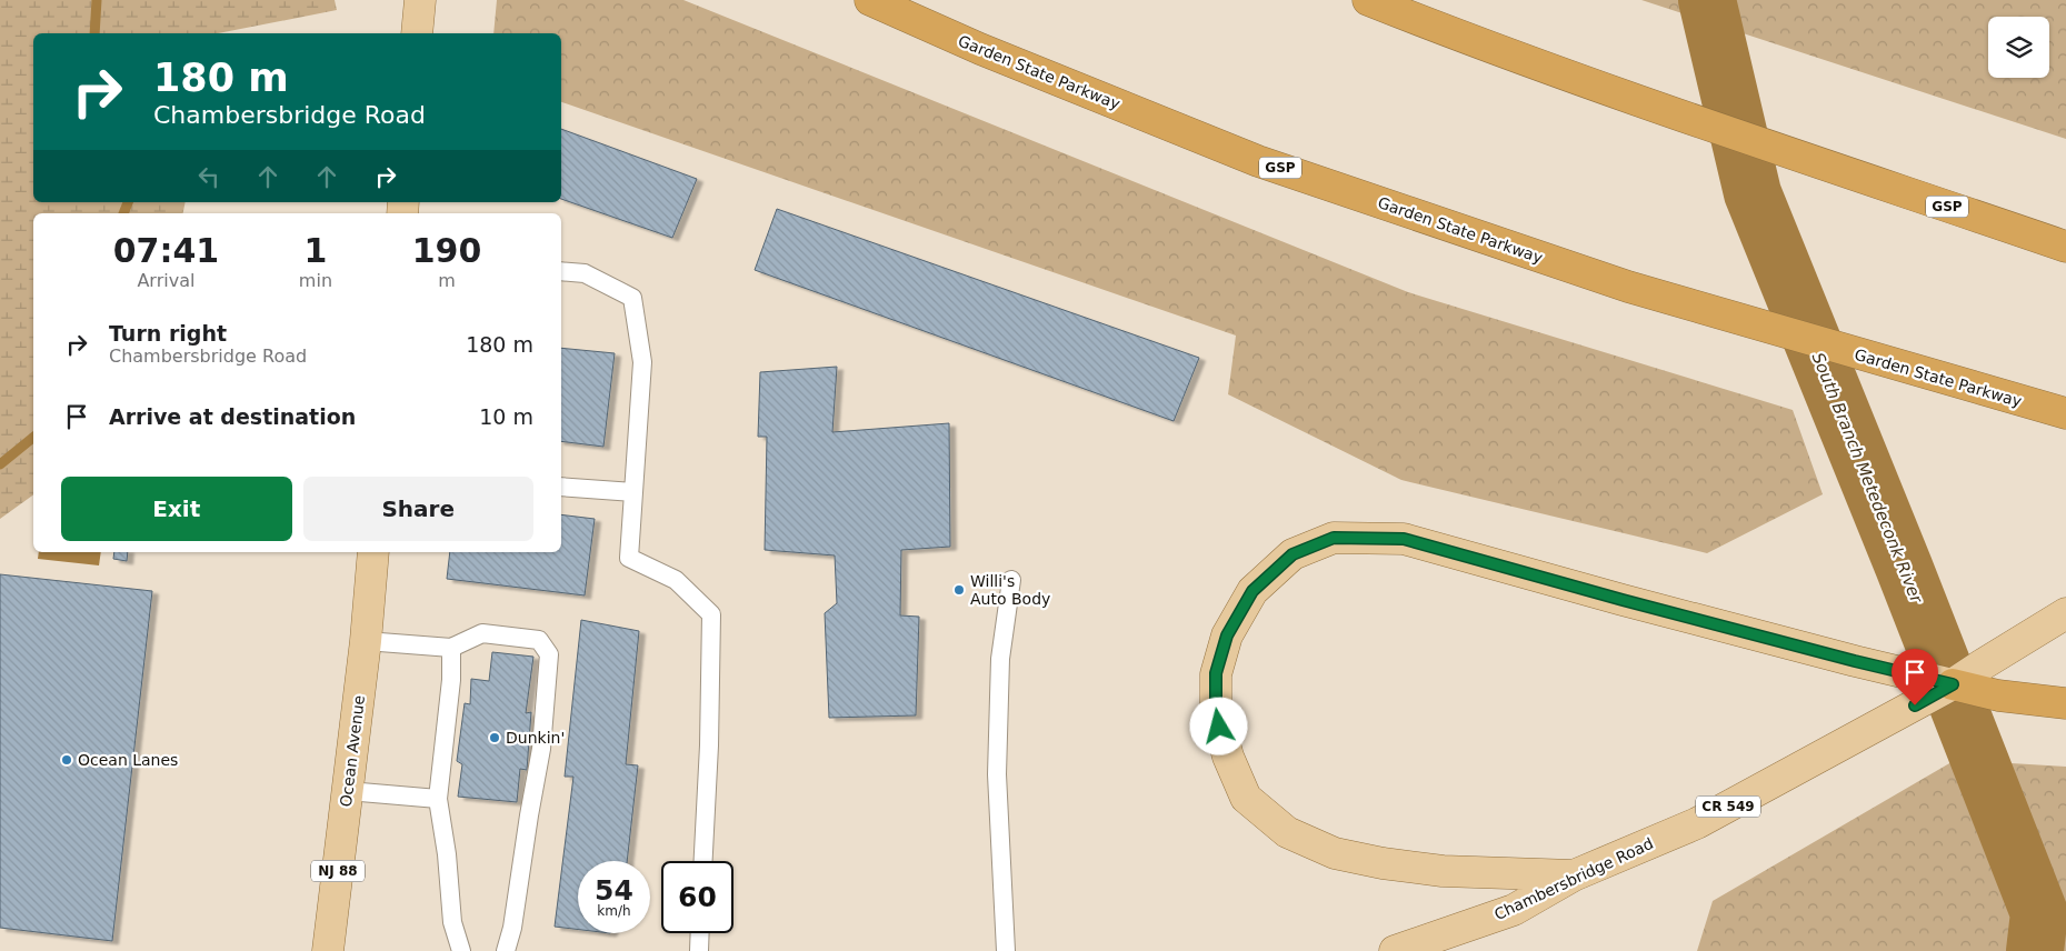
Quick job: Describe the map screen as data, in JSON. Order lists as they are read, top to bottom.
{
  "streets": {
    "highway": ["Garden State Parkway", "GSP"],
    "main road": [
      "Ocean Avenue",
      "CR 549",
      "NJ 88",
      "Chambersbridge Road"
    ]
  },
  "water": ["South Branch Metedeconk River"],
  "places": ["Willi's Auto Body", "Dunkin'", "Ocean Lanes"],
  "page": {
    "turn": ["180 m", "Chambersbridge Road"],
    "eta": [
      "07:41",
      "Arrival",
      "1",
      "min",
      "190",
      "m"
    ],
    "list": [
      {
        "name": "Turn right",
        "note": "Chambersbridge Road",
        "value": "180 m"
      },
      {
        "name": "Arrive at destination",
        "value": "10 m"
      }
    ],
    "buttons": ["Exit", "Share"],
    "speed": "54 km/h",
    "limit": "60"
  }
}
